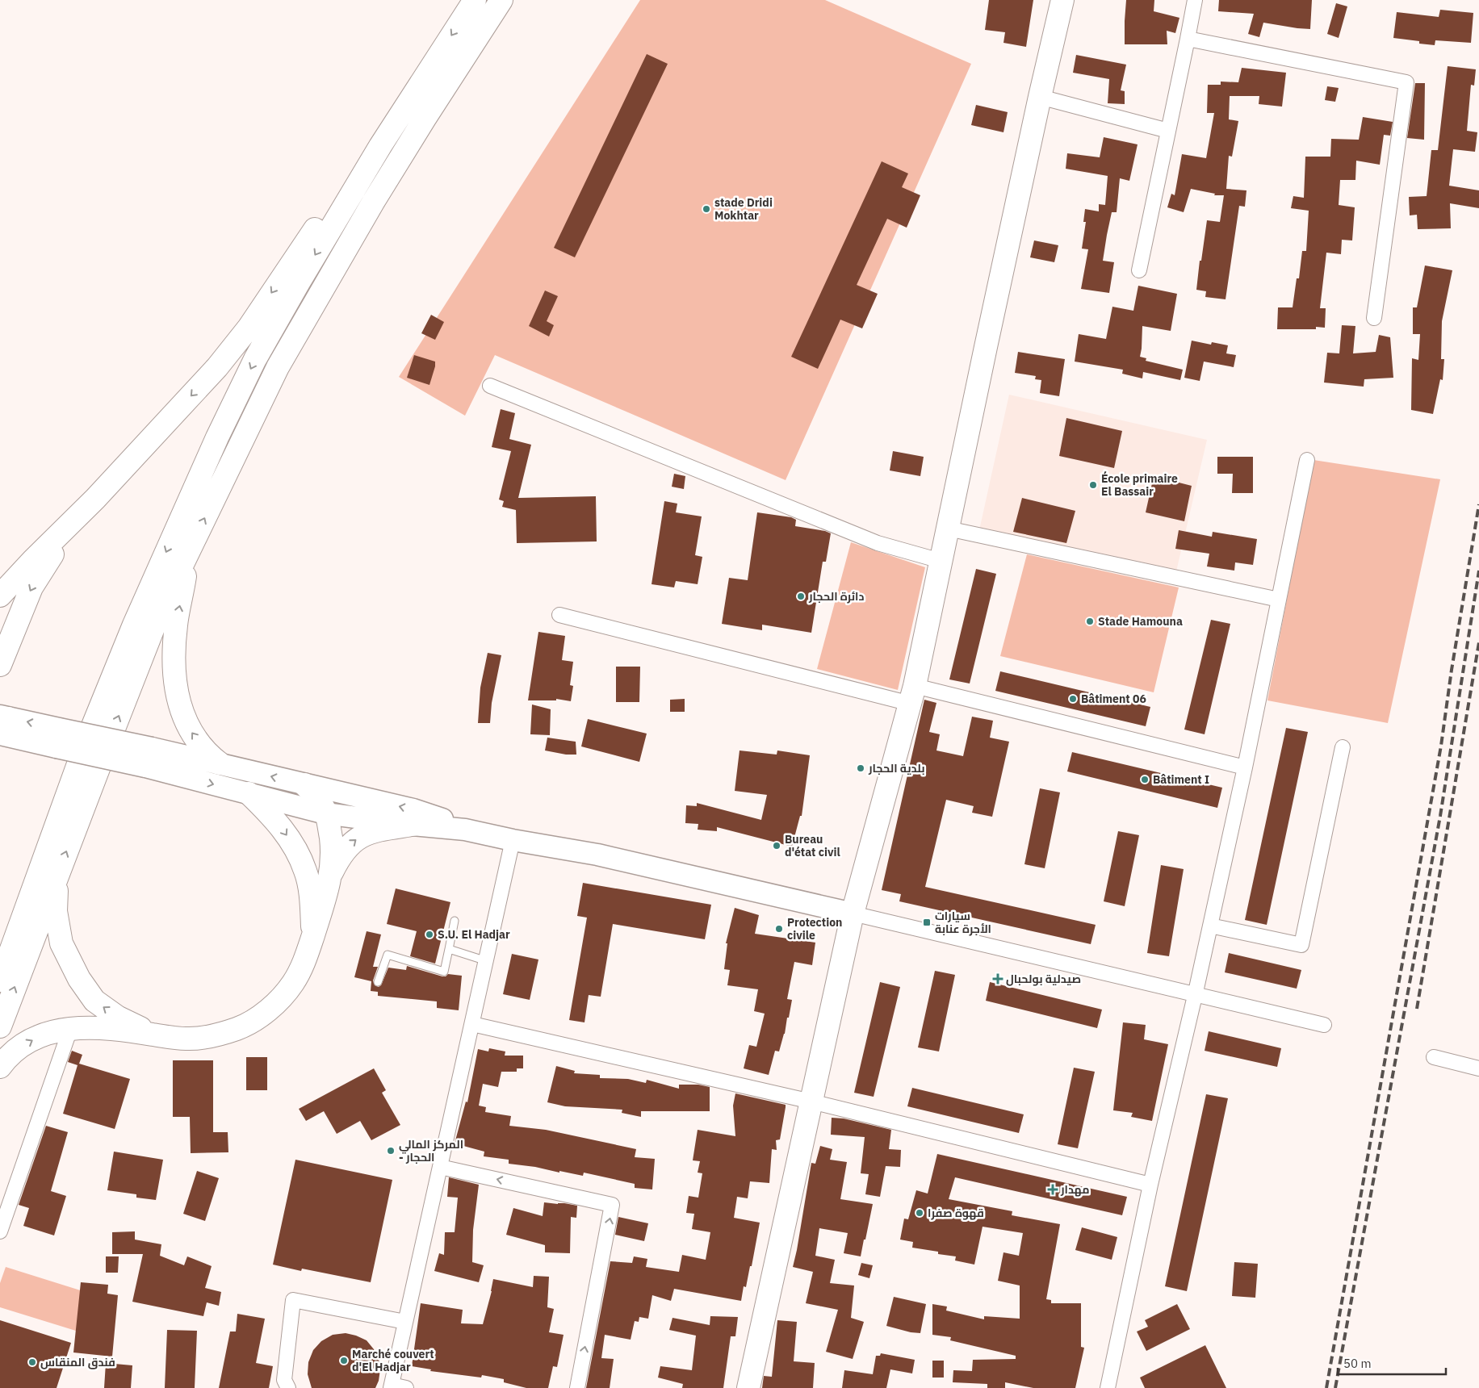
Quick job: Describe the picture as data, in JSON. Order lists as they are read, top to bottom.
{
  "places": {
    "other": [
      "stade Dridi Mokhtar",
      "École primaire El Bassair",
      "دائرة الحجار",
      "Stade Hamouna",
      "Bâtiment 06",
      "بلدية الحجار",
      "Bâtiment I",
      "Bureau d'état civil",
      "Protection civile",
      "S.U. El Hadjar",
      "المركز المالي - الحجار",
      "قهوة صفرا",
      "Marché couvert d'El Hadjar",
      "فندق المنقاس"
    ],
    "transit": ["سيارات الأجرة عنابة"],
    "health": ["صيدلية بولحبال", "مهدار"]
  },
  "scale_bar": "50 m"
}
